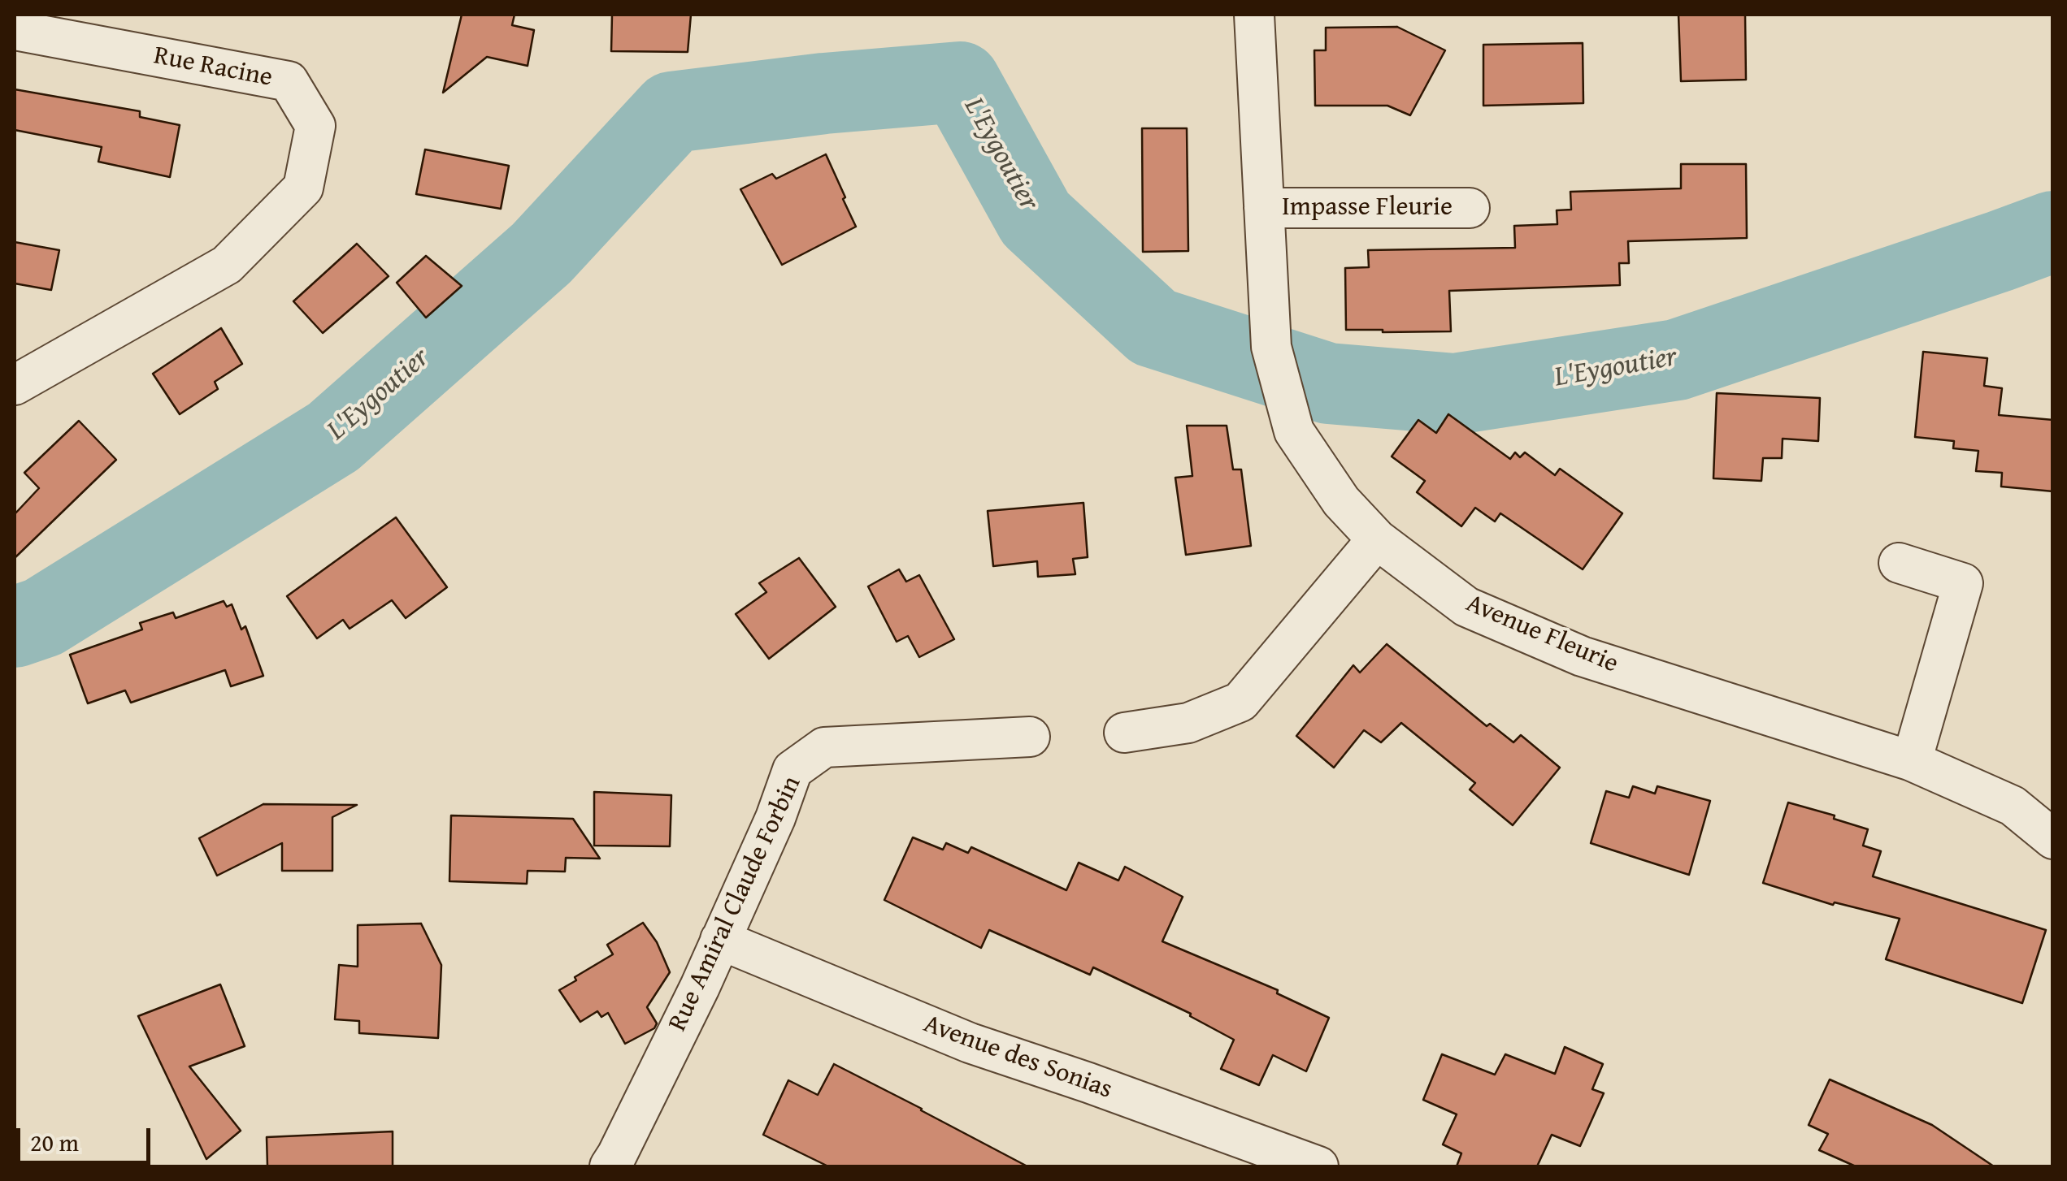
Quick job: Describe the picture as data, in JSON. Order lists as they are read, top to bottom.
{
  "streets": {
    "street": [
      "Rue Racine",
      "Impasse Fleurie",
      "Avenue Fleurie",
      "Rue Amiral Claude Forbin",
      "Avenue des Sonias"
    ]
  },
  "crossings": [
    ["Impasse Fleurie", "Avenue Fleurie"],
    ["Rue Amiral Claude Forbin", "Avenue des Sonias"]
  ],
  "water": ["L'Eygoutier"],
  "scale_bar": "20 m"
}
